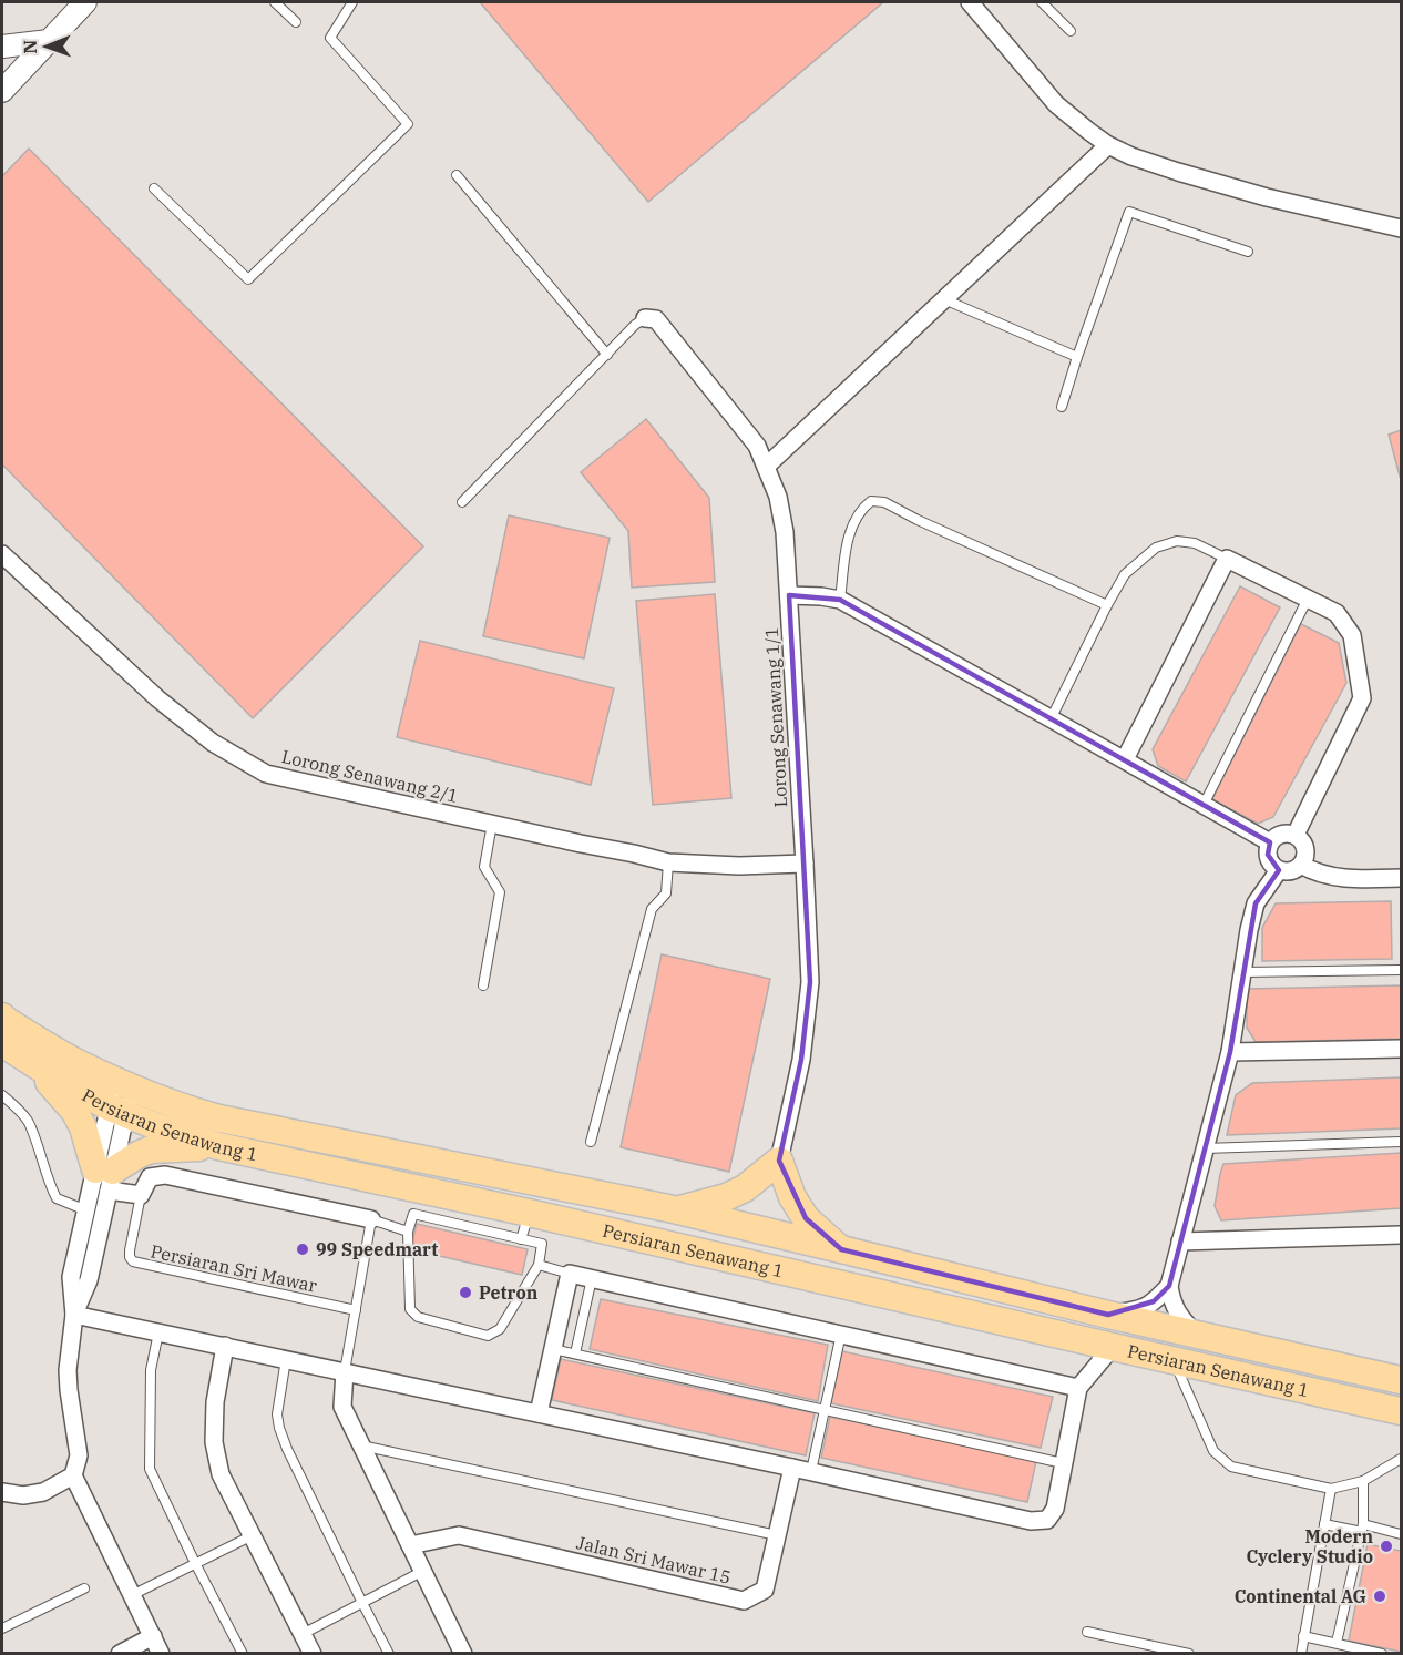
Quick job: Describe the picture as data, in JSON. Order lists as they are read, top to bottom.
{
  "streets": {
    "main road": ["Persiaran Senawang 1"],
    "street": ["Lorong Senawang 1/1", "Lorong Senawang 2/1", "Jalan Sri Mawar 15"],
    "lane": ["Persiaran Sri Mawar"]
  },
  "crossings": [
    ["Lorong Senawang 1/1", "Lorong Senawang 2/1"]
  ],
  "places": [
    "99 Speedmart",
    "Petron",
    "Modern Cyclery Studio",
    "Continental AG"
  ],
  "north": "left"
}
